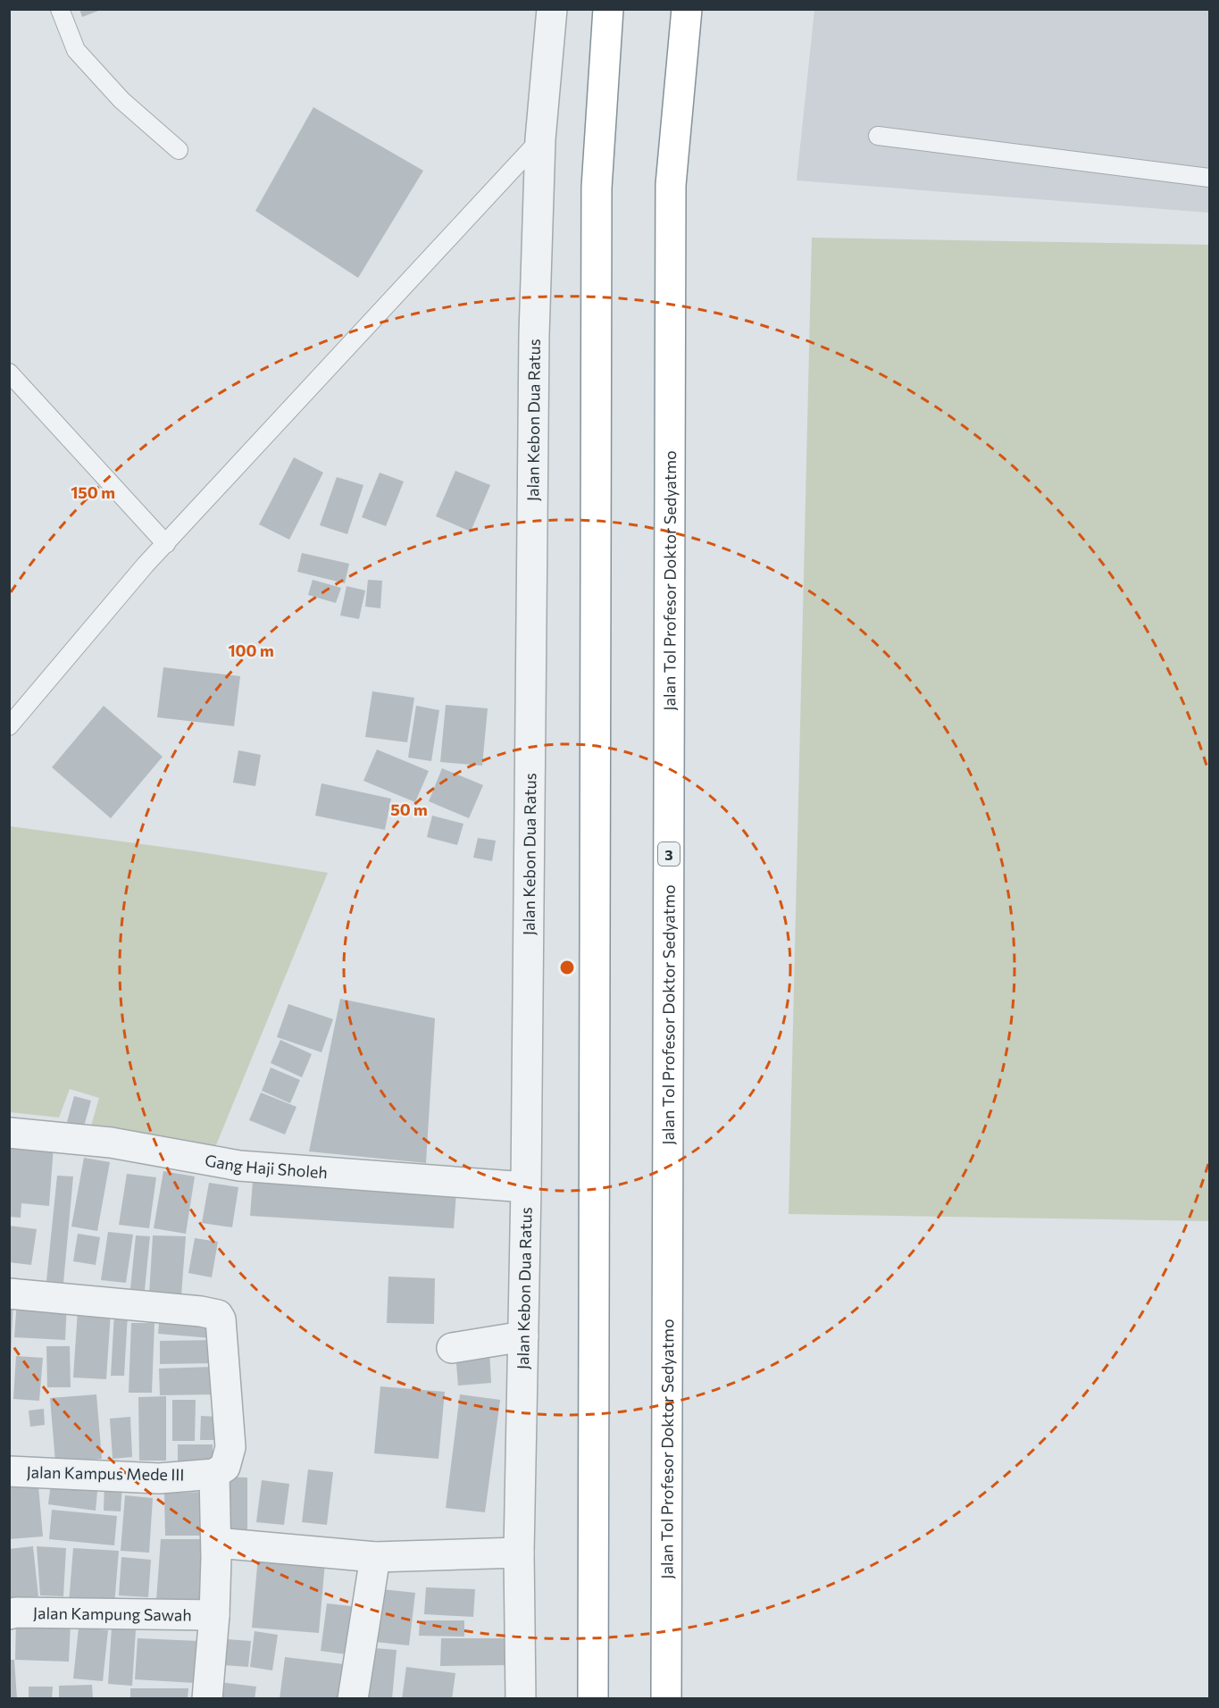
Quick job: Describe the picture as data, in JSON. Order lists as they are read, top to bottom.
{
  "streets": {
    "highway": ["Jalan Tol Profesor Doktor Sedyatmo", "3"],
    "street": [
      "Jalan Kebon Dua Ratus",
      "Gang Haji Sholeh",
      "Jalan Kampus Mede III",
      "Jalan Kampung Sawah"
    ]
  },
  "crossings": [
    ["Jalan Kebon Dua Ratus", "Gang Haji Sholeh"]
  ],
  "rings": ["150 m", "100 m", "50 m"]
}
